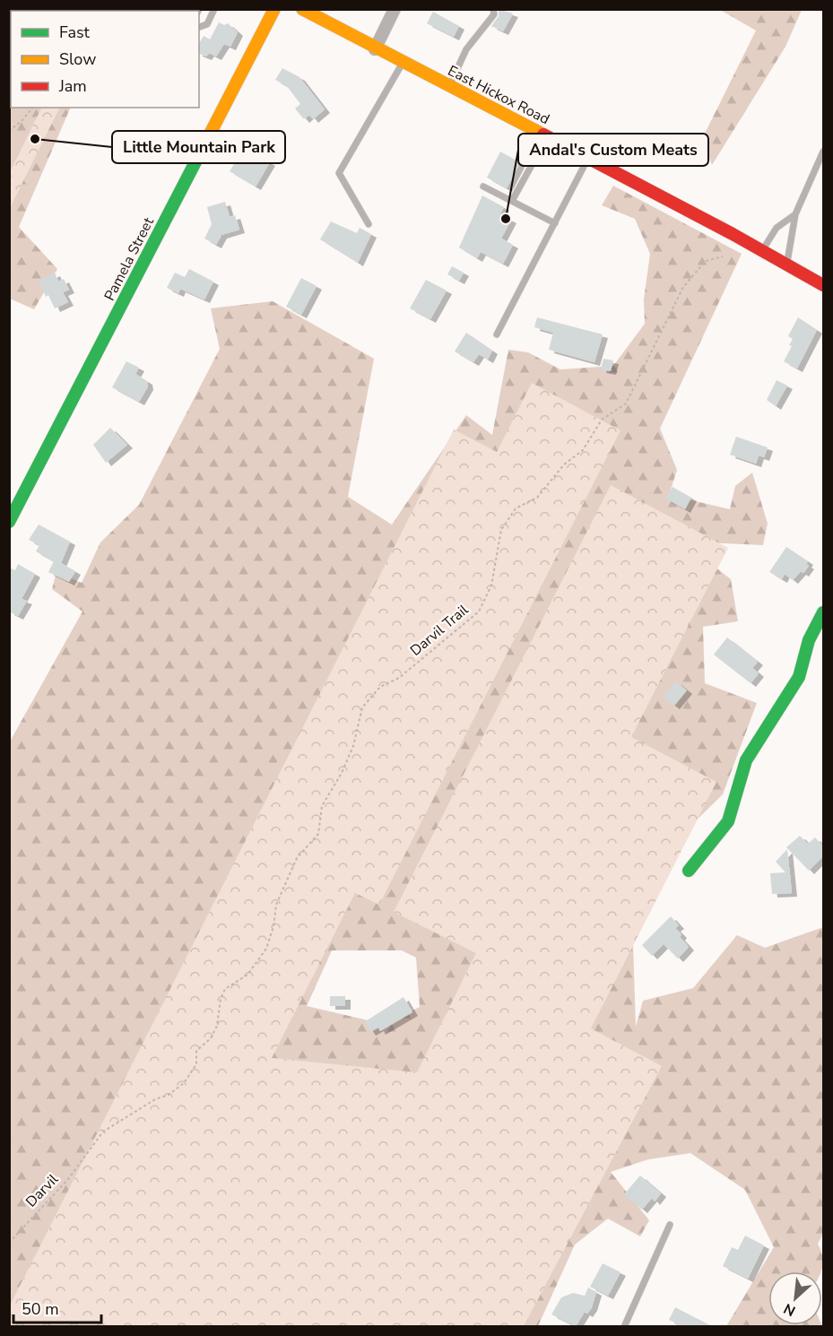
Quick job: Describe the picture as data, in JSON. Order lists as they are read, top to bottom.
{
  "streets": {
    "street": ["East Hickox Road", "Pamela Street"],
    "path": ["Darvil Trail", "Darvil"]
  },
  "crossings": [
    ["Darvil Trail", "Darvil"]
  ],
  "places": ["Little Mountain Park", "Andal's Custom Meats"],
  "legend": ["Fast", "Slow", "Jam"],
  "scale_bar": "50 m",
  "north": "bottom left"
}
